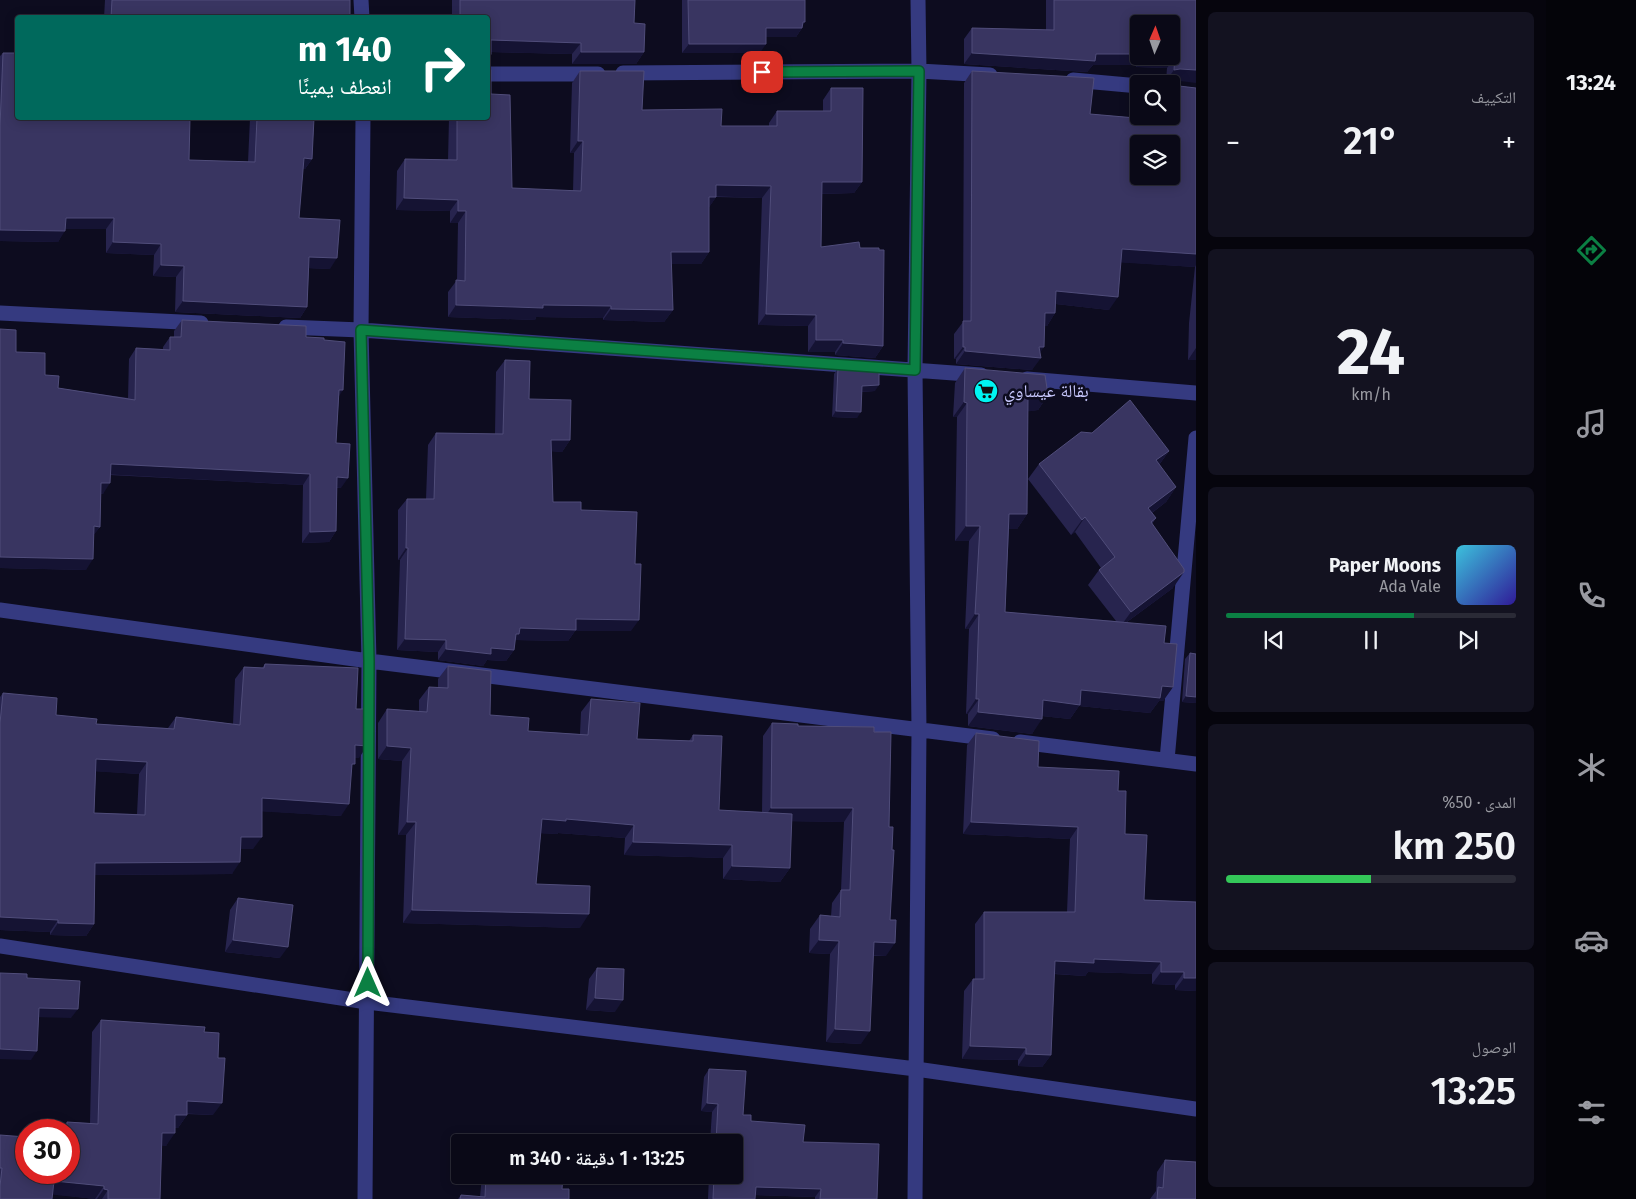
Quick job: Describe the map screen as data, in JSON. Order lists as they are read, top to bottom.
{
  "places": {
    "supermarket": ["بقالة عيساوي"]
  },
  "north": "top",
  "page": {
    "tabs": "13:24",
    "tile": [
      "التكييف",
      ["24", "km/h"],
      ["المدى · 50%", "250 km"],
      ["الوصول", "13:25"]
    ],
    "turn": ["140 m", "انعطف يمينًا"],
    "heat": ["−", "21°", "+"],
    "song": ["Paper Moons", "Ada Vale"],
    "limit": "30",
    "trip": "13:25 · 1 دقيقة · 340 m"
  }
}
